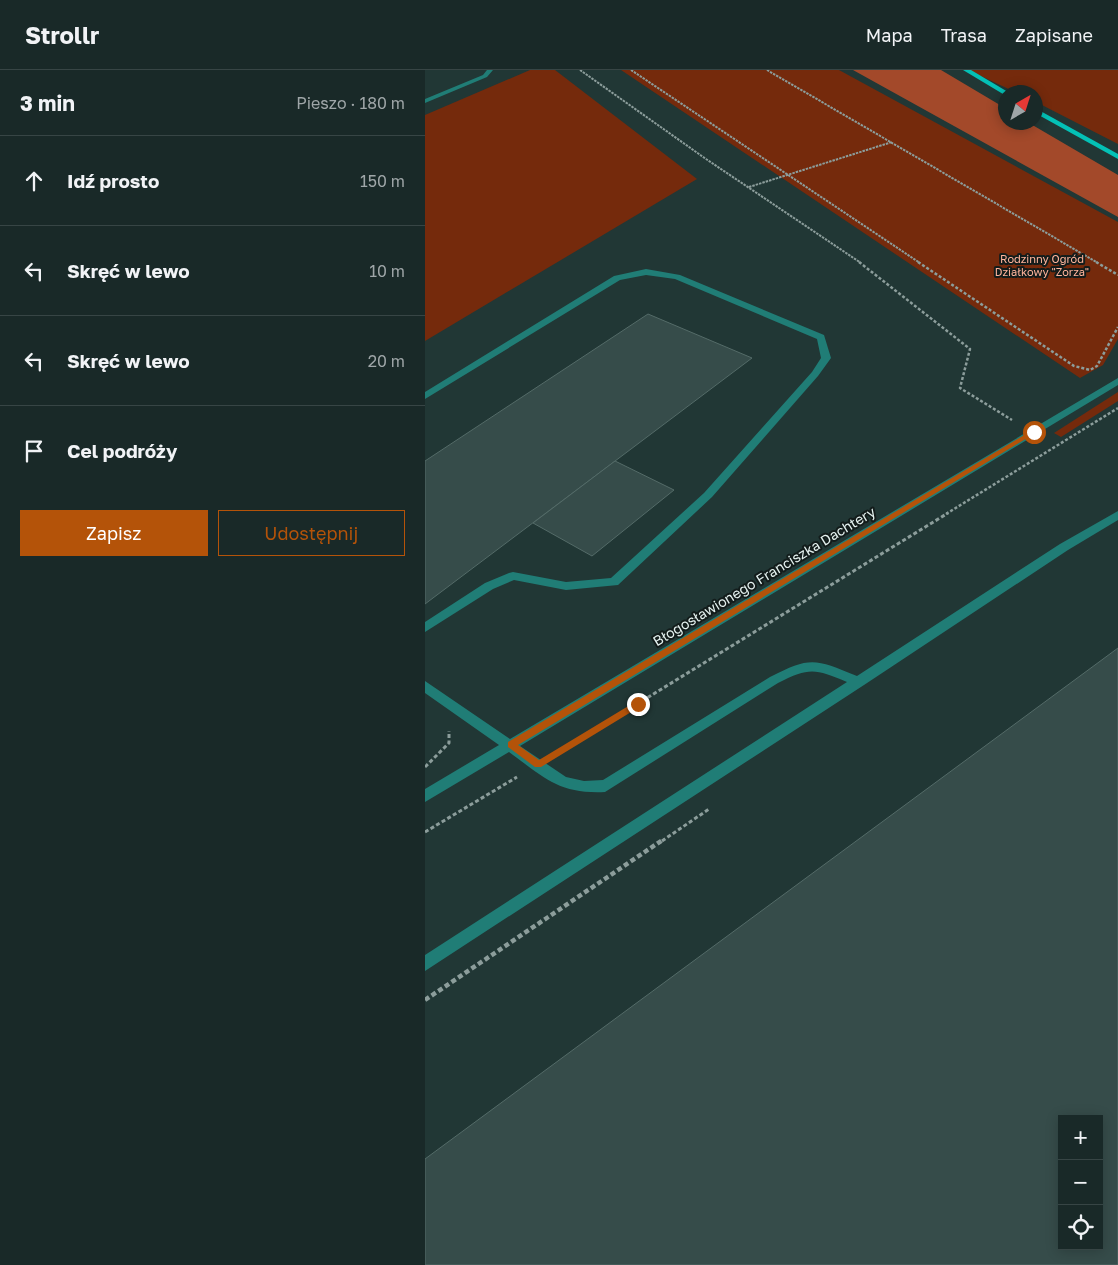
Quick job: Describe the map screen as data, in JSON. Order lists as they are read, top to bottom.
{
  "streets": {
    "street": ["Błogosławionego Franciszka Dachtery"]
  },
  "parks": ["Rodzinny Ogród Działkowy \"Zorza\""],
  "north": "top right",
  "page": {
    "header": "Strollr",
    "nav": ["Mapa", "Trasa", "Zapisane"],
    "heading": ["3 min", "Pieszo · 180 m"],
    "list": [
      ["Idź prosto", "150 m"],
      ["Skręć w lewo", "10 m"],
      ["Skręć w lewo", "20 m"],
      "Cel podróży"
    ],
    "buttons": ["Zapisz", "Udostępnij"],
    "map_buttons": ["+", "−"]
  }
}
